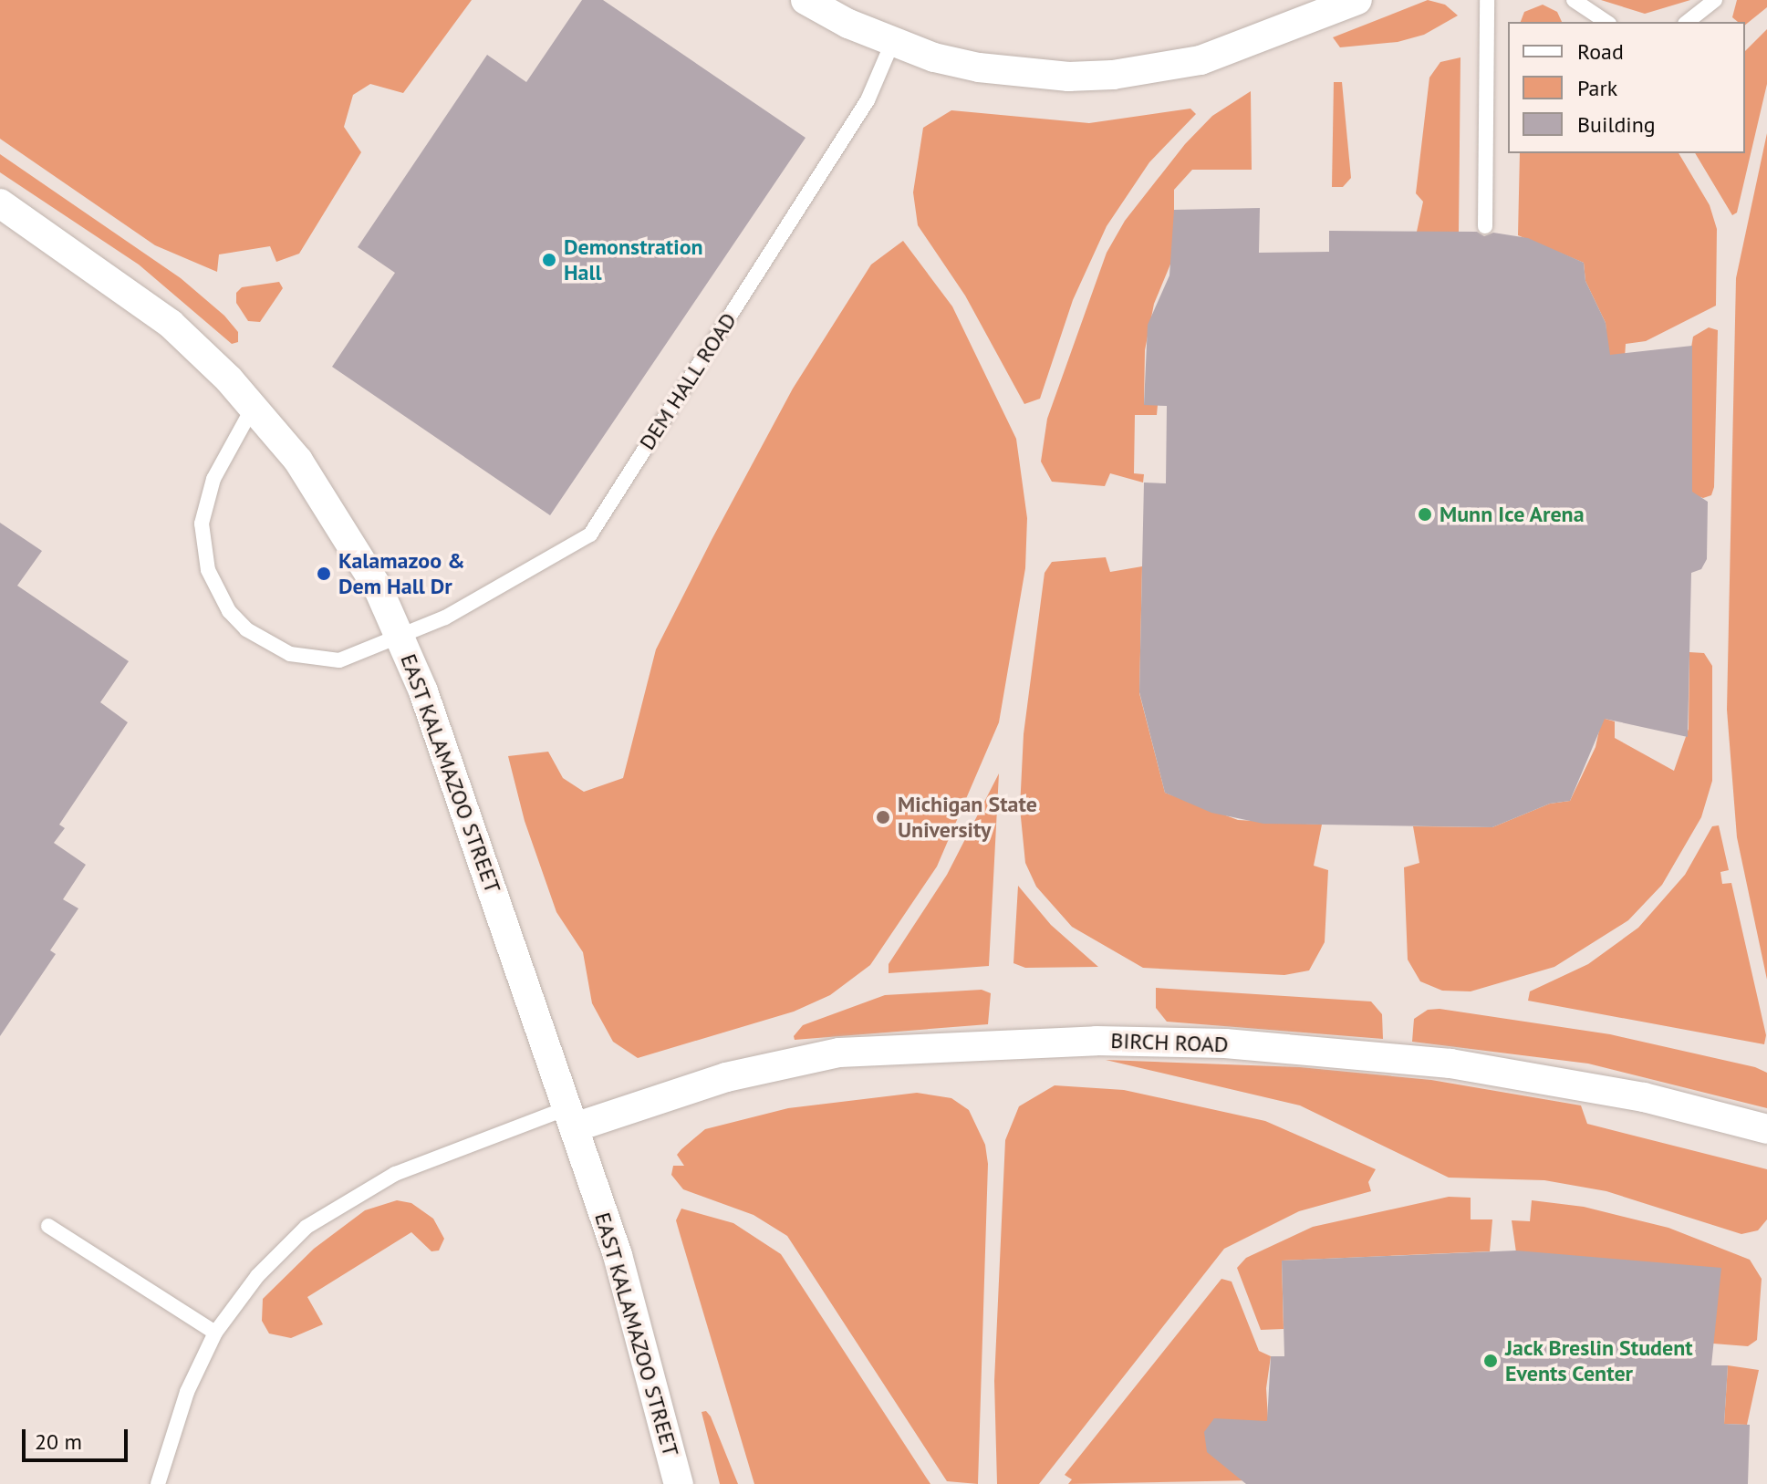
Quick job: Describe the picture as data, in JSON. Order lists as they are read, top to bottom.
{
  "streets": {
    "street": ["EAST KALAMAZOO STREET", "BIRCH ROAD"],
    "lane": ["DEM HALL ROAD"]
  },
  "crossings": [
    ["DEM HALL ROAD", "EAST KALAMAZOO STREET"],
    ["EAST KALAMAZOO STREET", "BIRCH ROAD"]
  ],
  "places": [
    "Demonstration Hall",
    "Munn Ice Arena",
    "Kalamazoo & Dem Hall Dr",
    "Michigan State University",
    "Jack Breslin Student Events Center"
  ],
  "legend": ["Road", "Park", "Building"],
  "scale_bar": "20 m"
}
